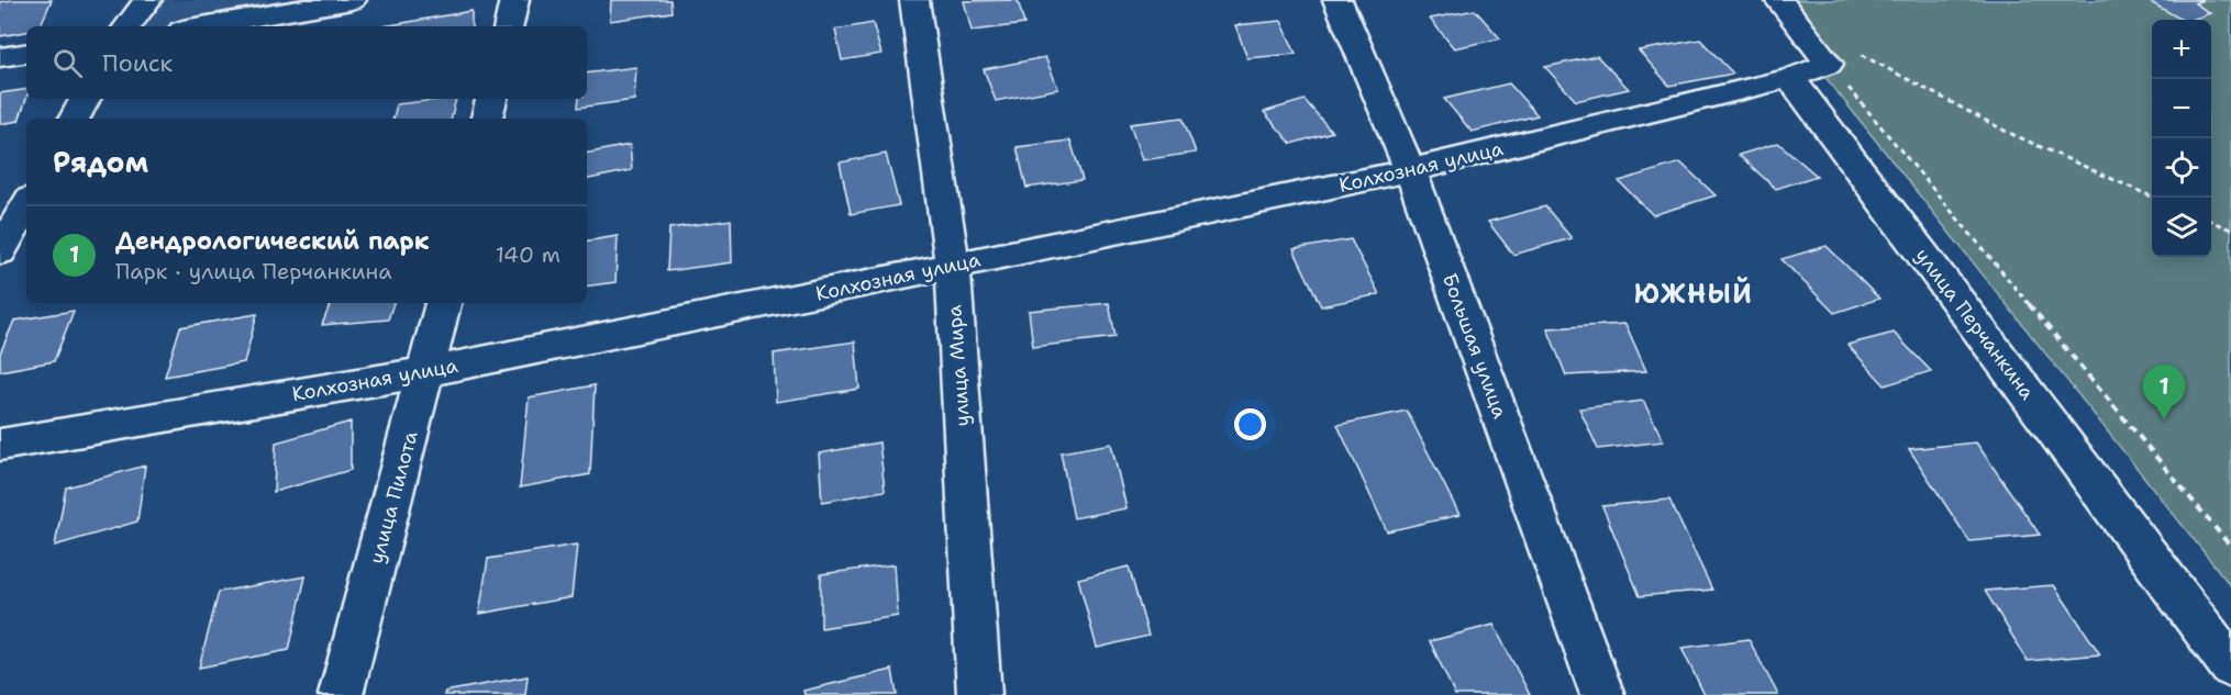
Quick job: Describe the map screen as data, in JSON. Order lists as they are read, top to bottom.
{
  "streets": {
    "street": [
      "Колхозная улица",
      "улица Перчанкина",
      "Большая улица",
      "улица Мира",
      "улица Пилота"
    ]
  },
  "crossings": [
    ["Колхозная улица", "улица Перчанкина"],
    ["Колхозная улица", "Большая улица"],
    ["Колхозная улица", "улица Мира"],
    ["Колхозная улица", "улица Пилота"]
  ],
  "districts": ["ЮЖНЫЙ"],
  "page": {
    "map_buttons": ["+", "−"],
    "search": "Поиск",
    "heading": "Рядом",
    "list": [
      {
        "mark": "1",
        "name": "Дендрологический парк",
        "note": "Парк · улица Перчанкина",
        "value": "140 m"
      }
    ],
    "pins": "1"
  }
}
